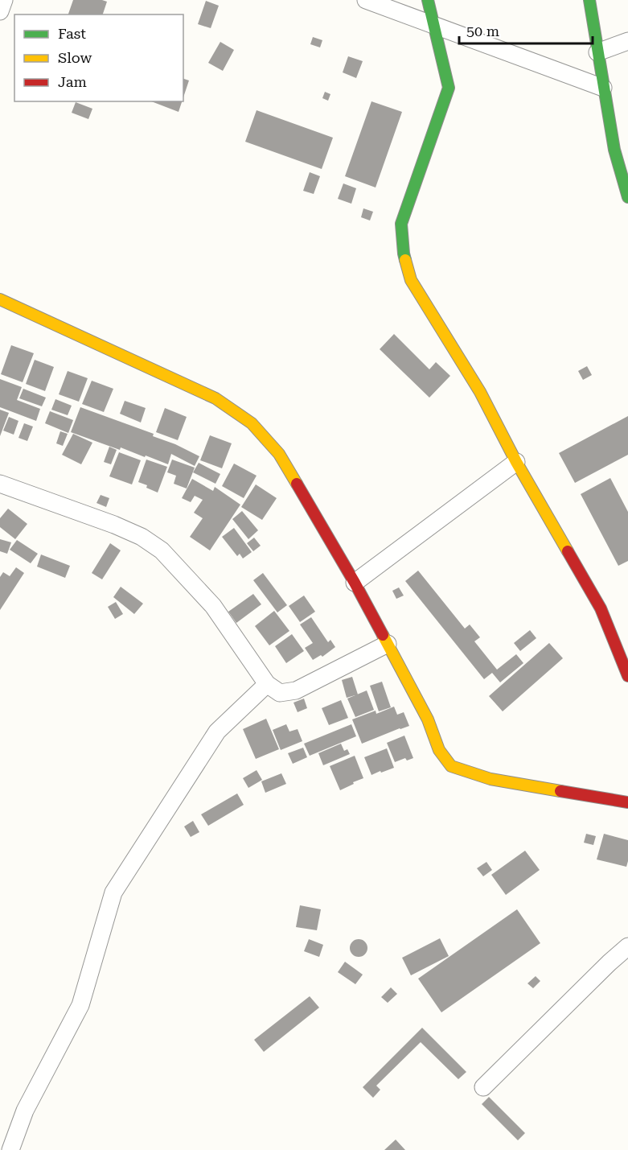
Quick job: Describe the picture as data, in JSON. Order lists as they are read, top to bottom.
{
  "legend": ["Fast", "Slow", "Jam"],
  "scale_bar": "50 m"
}
